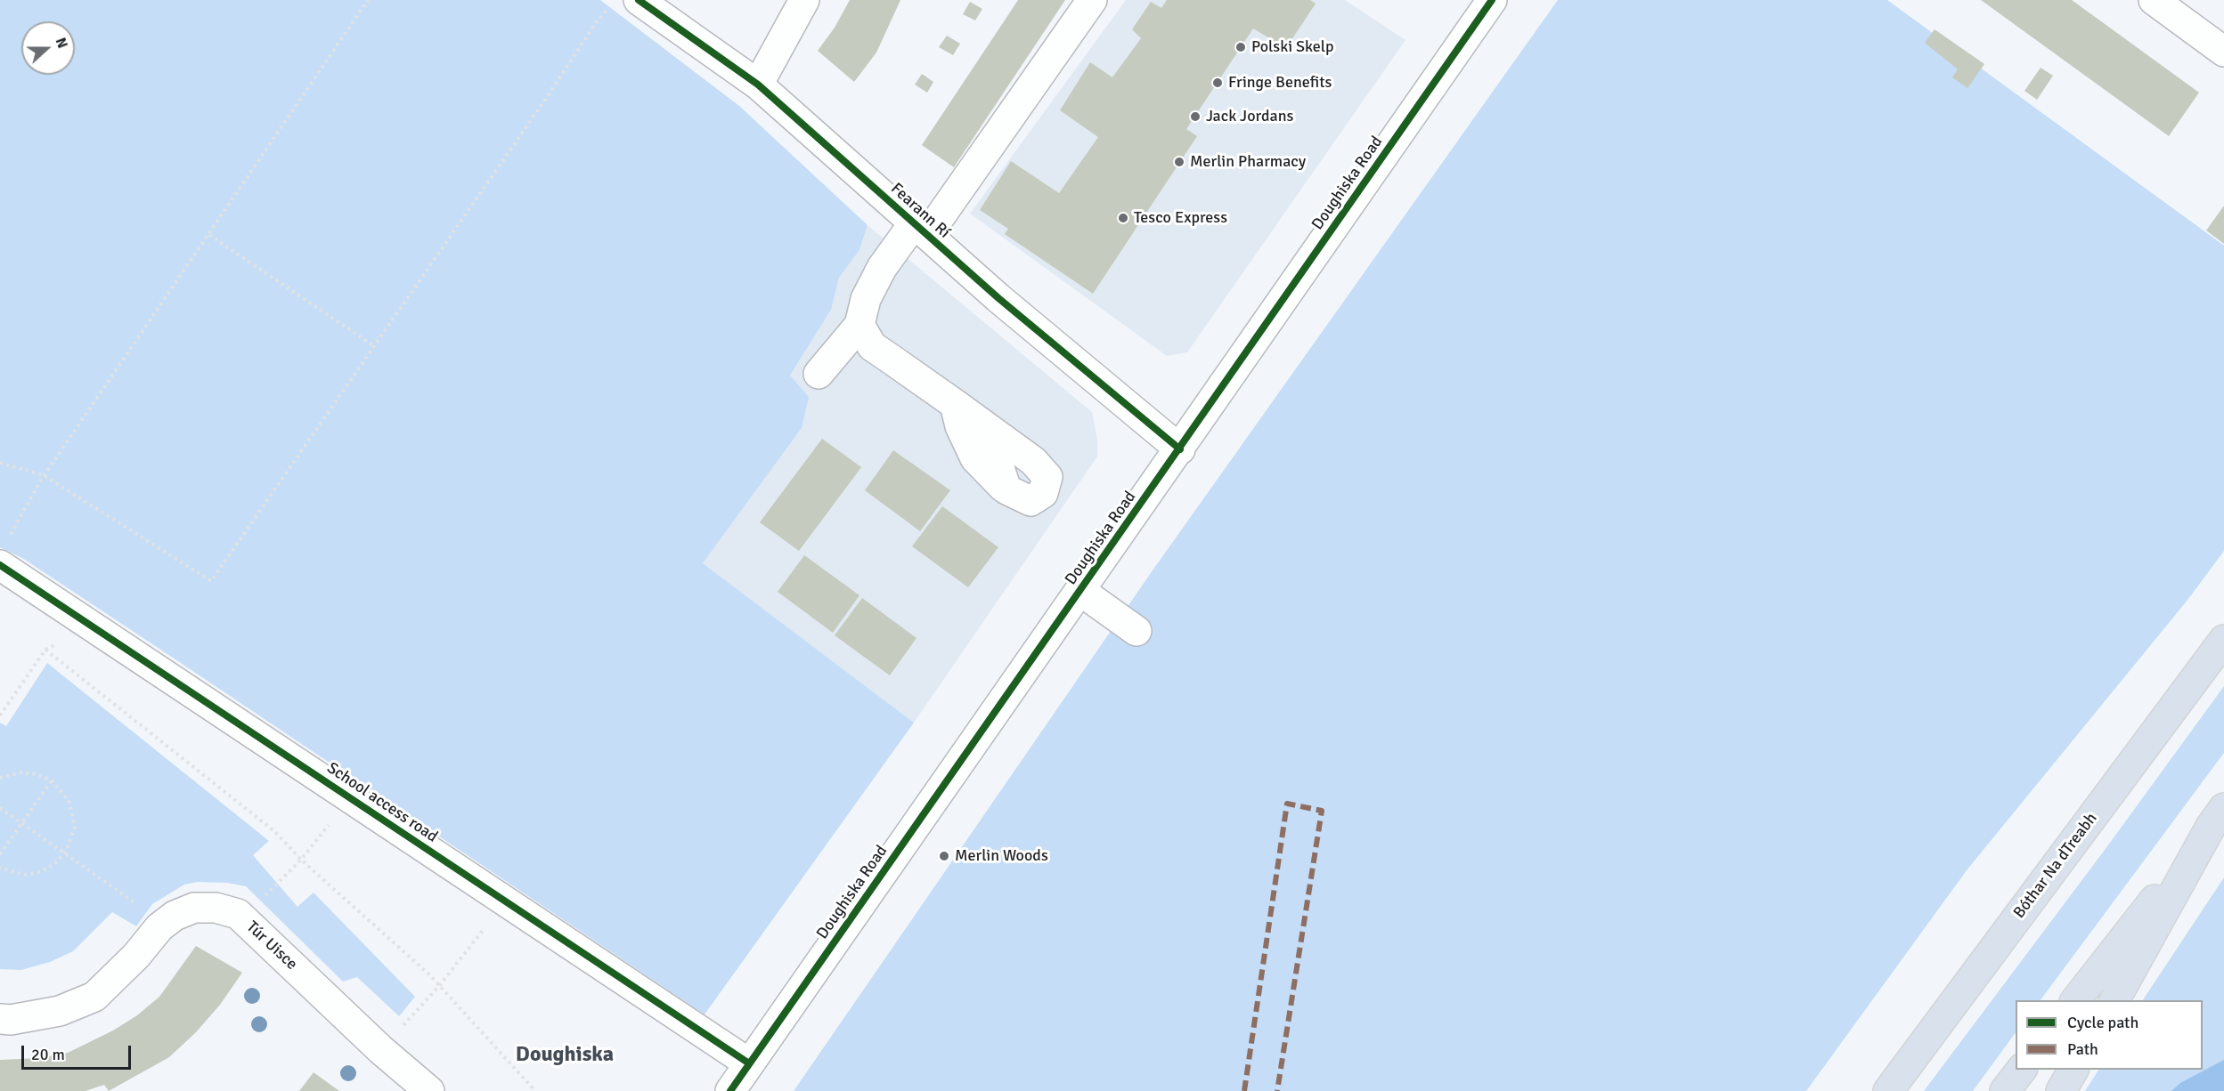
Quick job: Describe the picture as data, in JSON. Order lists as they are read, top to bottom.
{
  "streets": {
    "highway": ["Bóthar Na dTreabh"],
    "street": [
      "Doughiska Road",
      "Fearann Rí",
      "School access road",
      "Túr Uisce"
    ]
  },
  "crossings": [
    ["Doughiska Road", "Fearann Rí"],
    ["Doughiska Road", "School access road"]
  ],
  "districts": ["Doughiska"],
  "places": [
    "Polski Skelp",
    "Fringe Benefits",
    "Jack Jordans",
    "Merlin Pharmacy",
    "Tesco Express",
    "Merlin Woods"
  ],
  "legend": ["Cycle path", "Path"],
  "scale_bar": "20 m",
  "north": "right"
}
